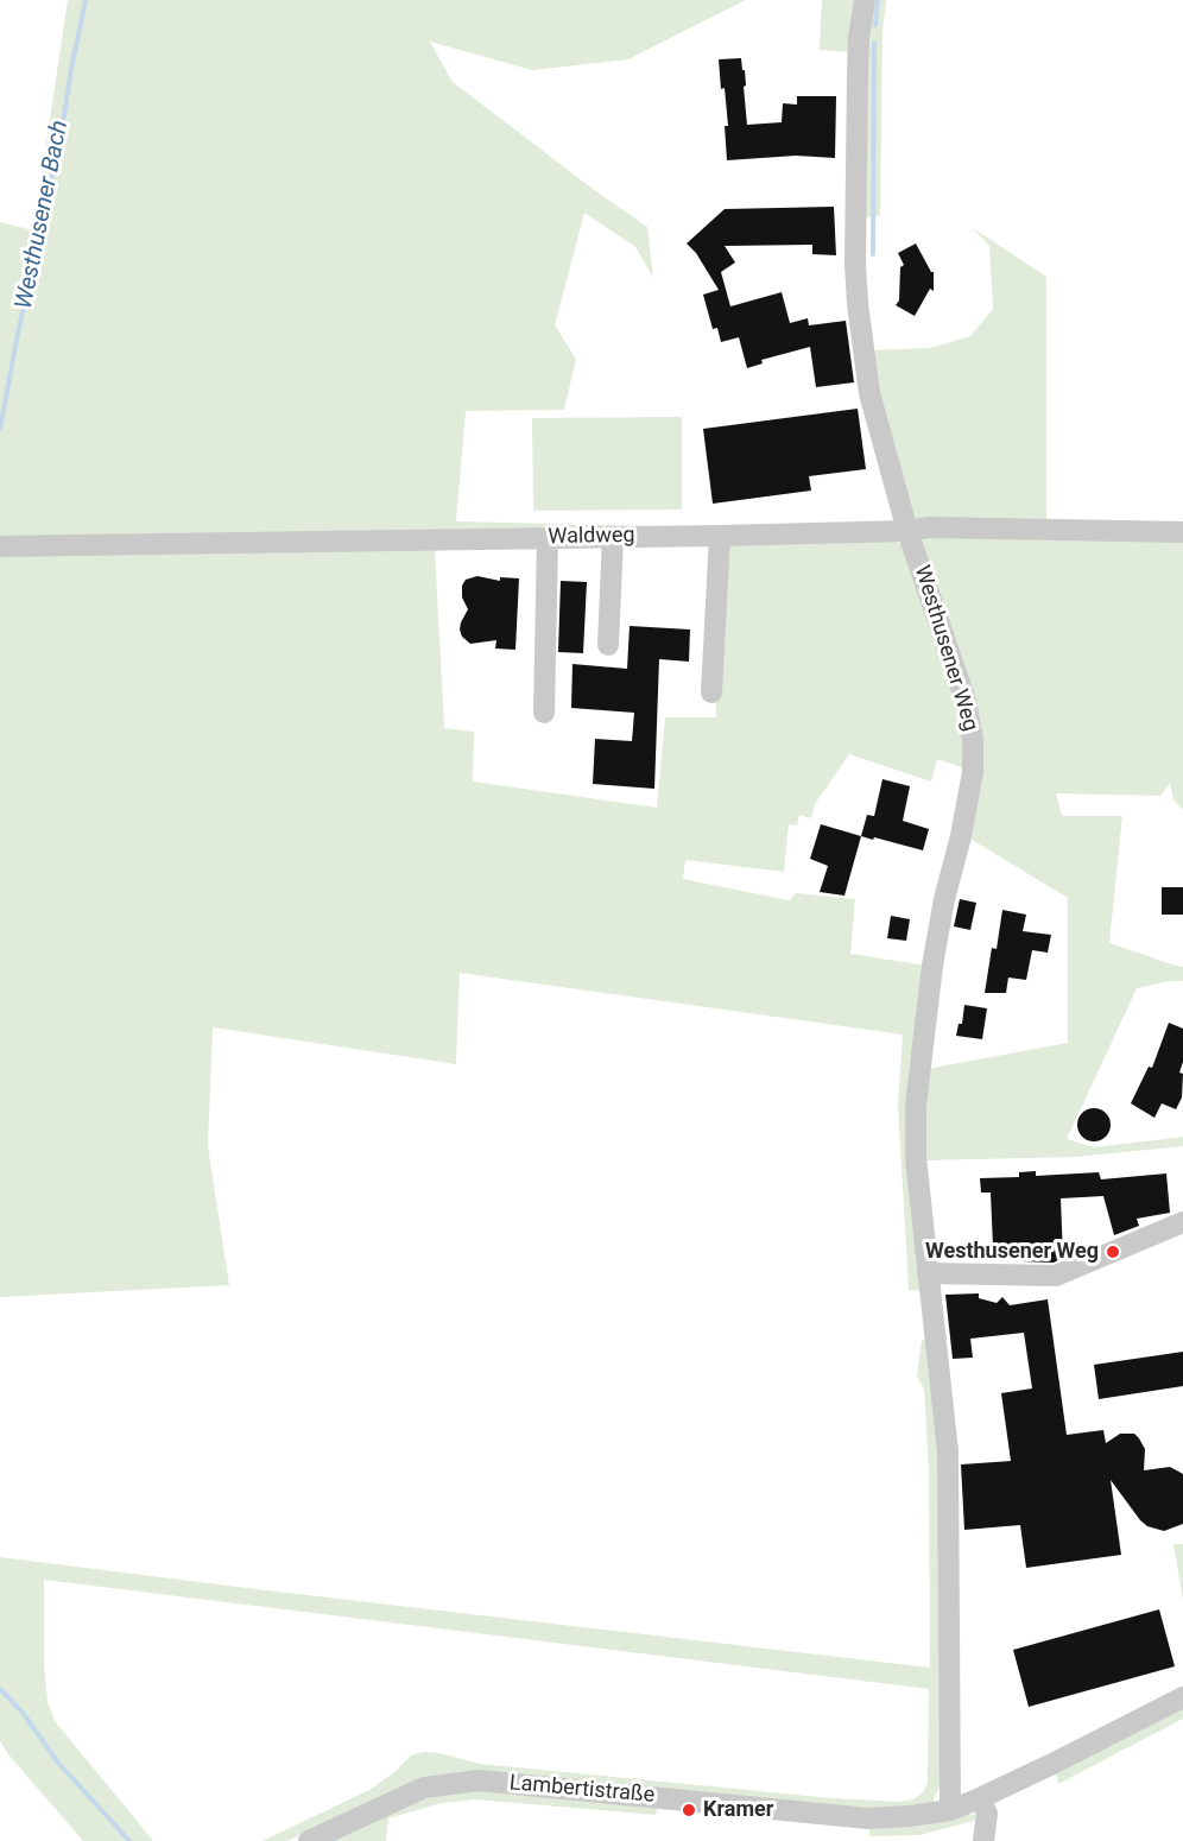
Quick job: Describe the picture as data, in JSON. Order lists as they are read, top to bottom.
{
  "streets": {
    "street": ["Waldweg", "Westhusener Weg", "Lambertistraße"]
  },
  "crossings": [
    ["Waldweg", "Westhusener Weg"],
    ["Westhusener Weg", "Lambertistraße"]
  ],
  "water": ["Westhusener Bach"],
  "places": ["Westhusener Weg", "Kramer"]
}
